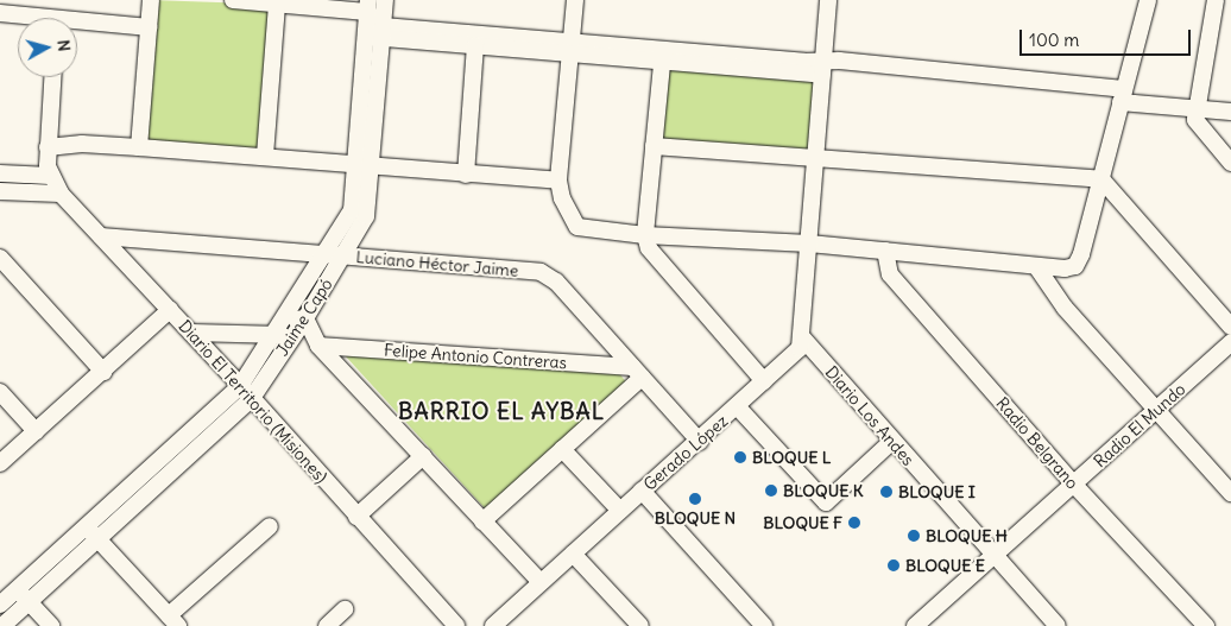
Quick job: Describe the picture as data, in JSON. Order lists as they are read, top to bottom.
{
  "streets": {
    "street": [
      "Luciano Héctor Jaime",
      "Jaime Capó",
      "Felipe Antonio Contreras",
      "Diario El Territorio (Misiones)",
      "Diario Los Andes",
      "Radio El Mundo",
      "Radio Belgrano",
      "Gerado López"
    ]
  },
  "crossings": [
    ["Luciano Héctor Jaime", "Jaime Capó"],
    ["Luciano Héctor Jaime", "Felipe Antonio Contreras"],
    ["Luciano Héctor Jaime", "Diario El Territorio (Misiones)"],
    ["Luciano Héctor Jaime", "Gerado López"],
    ["Jaime Capó", "Diario El Territorio (Misiones)"],
    ["Diario Los Andes", "Radio El Mundo"],
    ["Diario Los Andes", "Gerado López"],
    ["Radio El Mundo", "Radio Belgrano"]
  ],
  "districts": ["BARRIO EL AYBAL"],
  "places": [
    "BLOQUE L",
    "BLOQUE K",
    "BLOQUE I",
    "BLOQUE N",
    "BLOQUE F",
    "BLOQUE H",
    "BLOQUE E"
  ],
  "scale_bar": "100 m",
  "north": "right"
}
